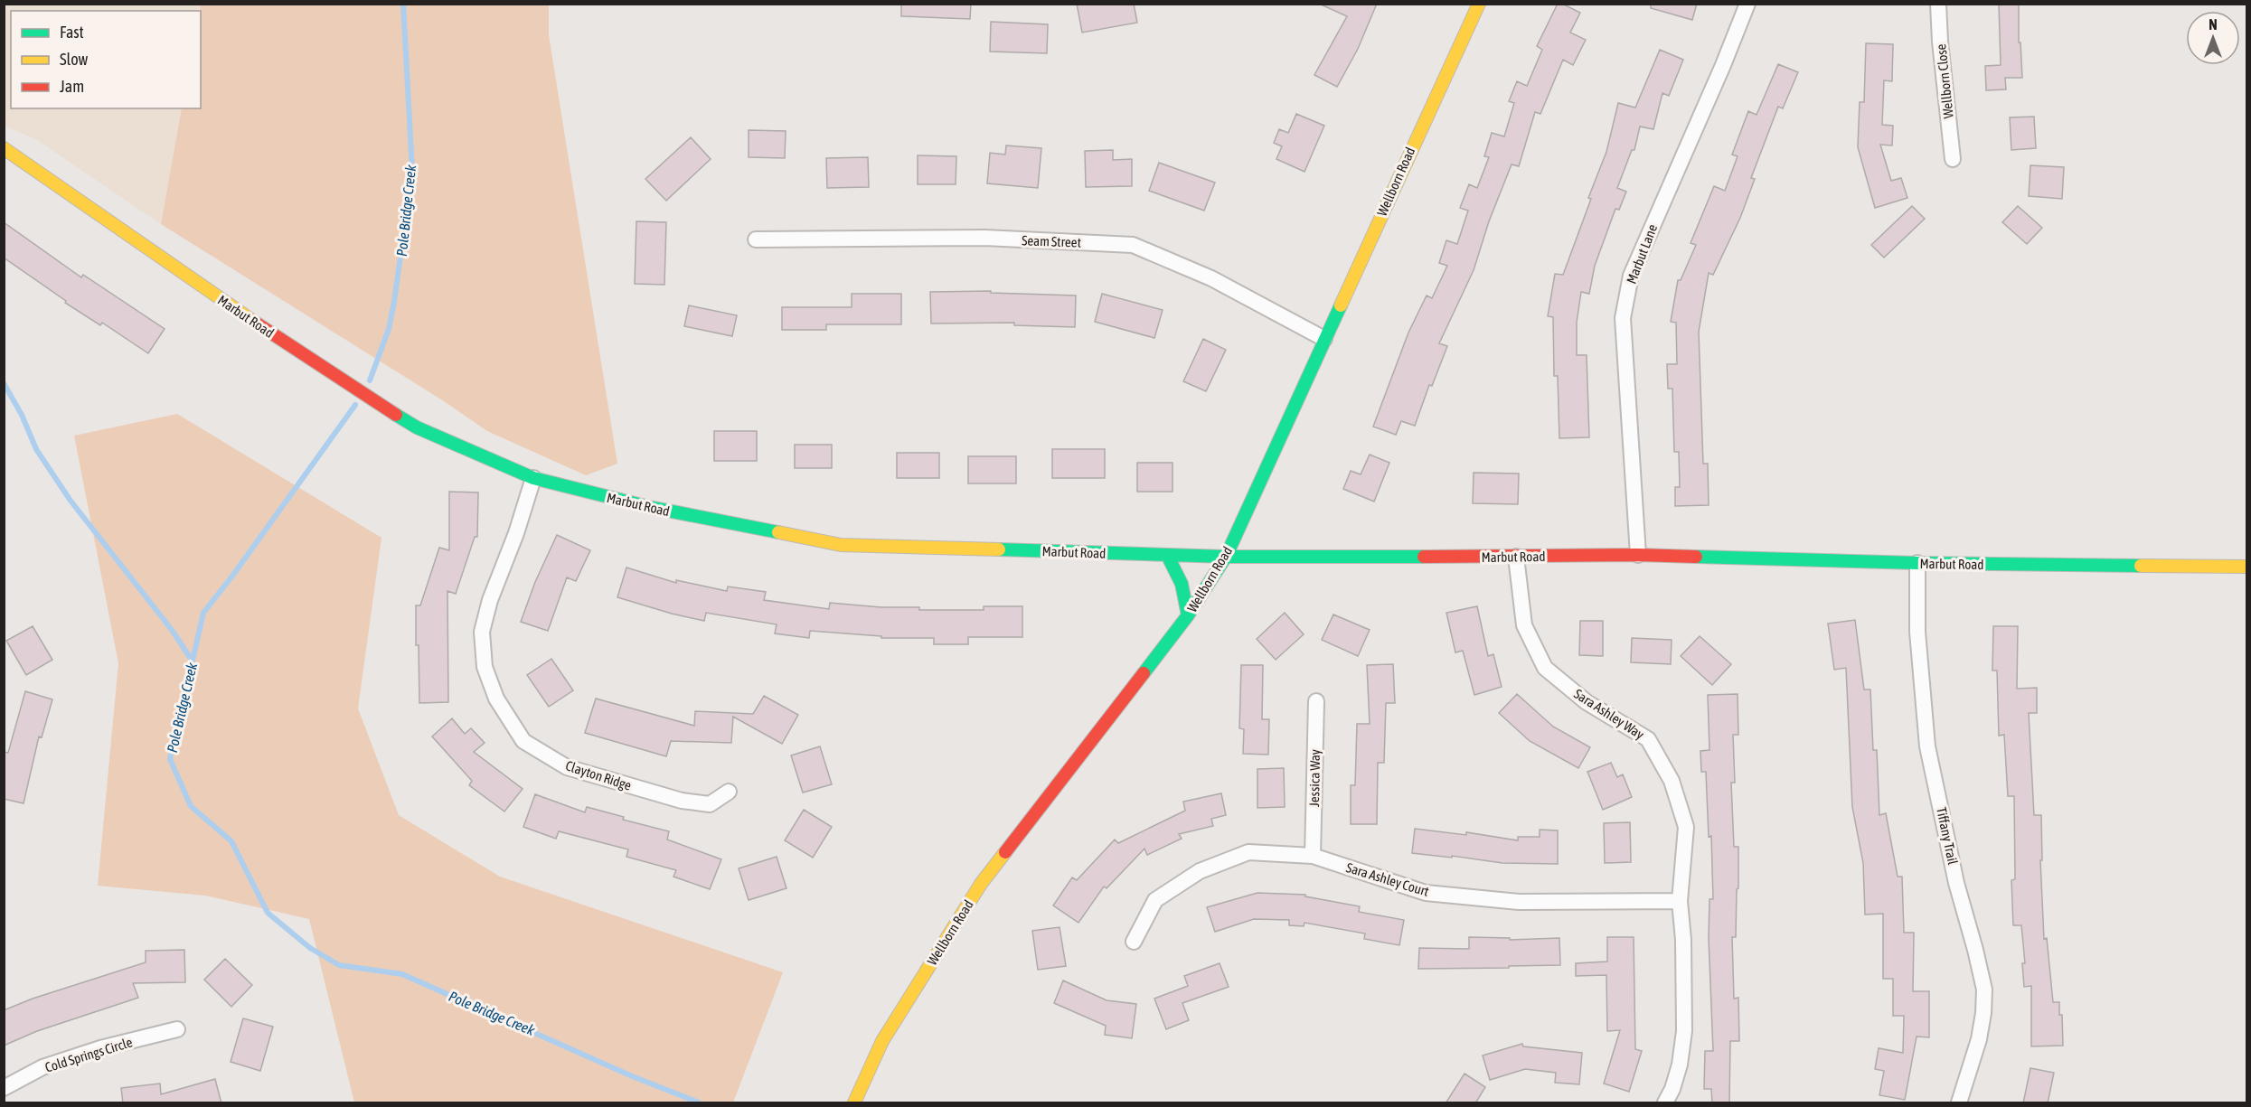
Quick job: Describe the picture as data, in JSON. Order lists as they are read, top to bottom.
{
  "streets": {
    "street": [
      "Wellborn Close",
      "Wellborn Road",
      "Seam Street",
      "Marbut Lane",
      "Marbut Road",
      "Sara Ashley Way",
      "Clayton Ridge",
      "Jessica Way",
      "Tiffany Trail",
      "Sara Ashley Court",
      "Cold Springs Circle"
    ]
  },
  "crossings": [
    ["Wellborn Road", "Seam Street"],
    ["Wellborn Road", "Marbut Road"],
    ["Marbut Lane", "Marbut Road"],
    ["Marbut Road", "Sara Ashley Way"],
    ["Marbut Road", "Clayton Ridge"],
    ["Marbut Road", "Tiffany Trail"],
    ["Sara Ashley Way", "Sara Ashley Court"],
    ["Jessica Way", "Sara Ashley Court"]
  ],
  "water": ["Pole Bridge Creek"],
  "legend": ["Fast", "Slow", "Jam"],
  "north": "top"
}
